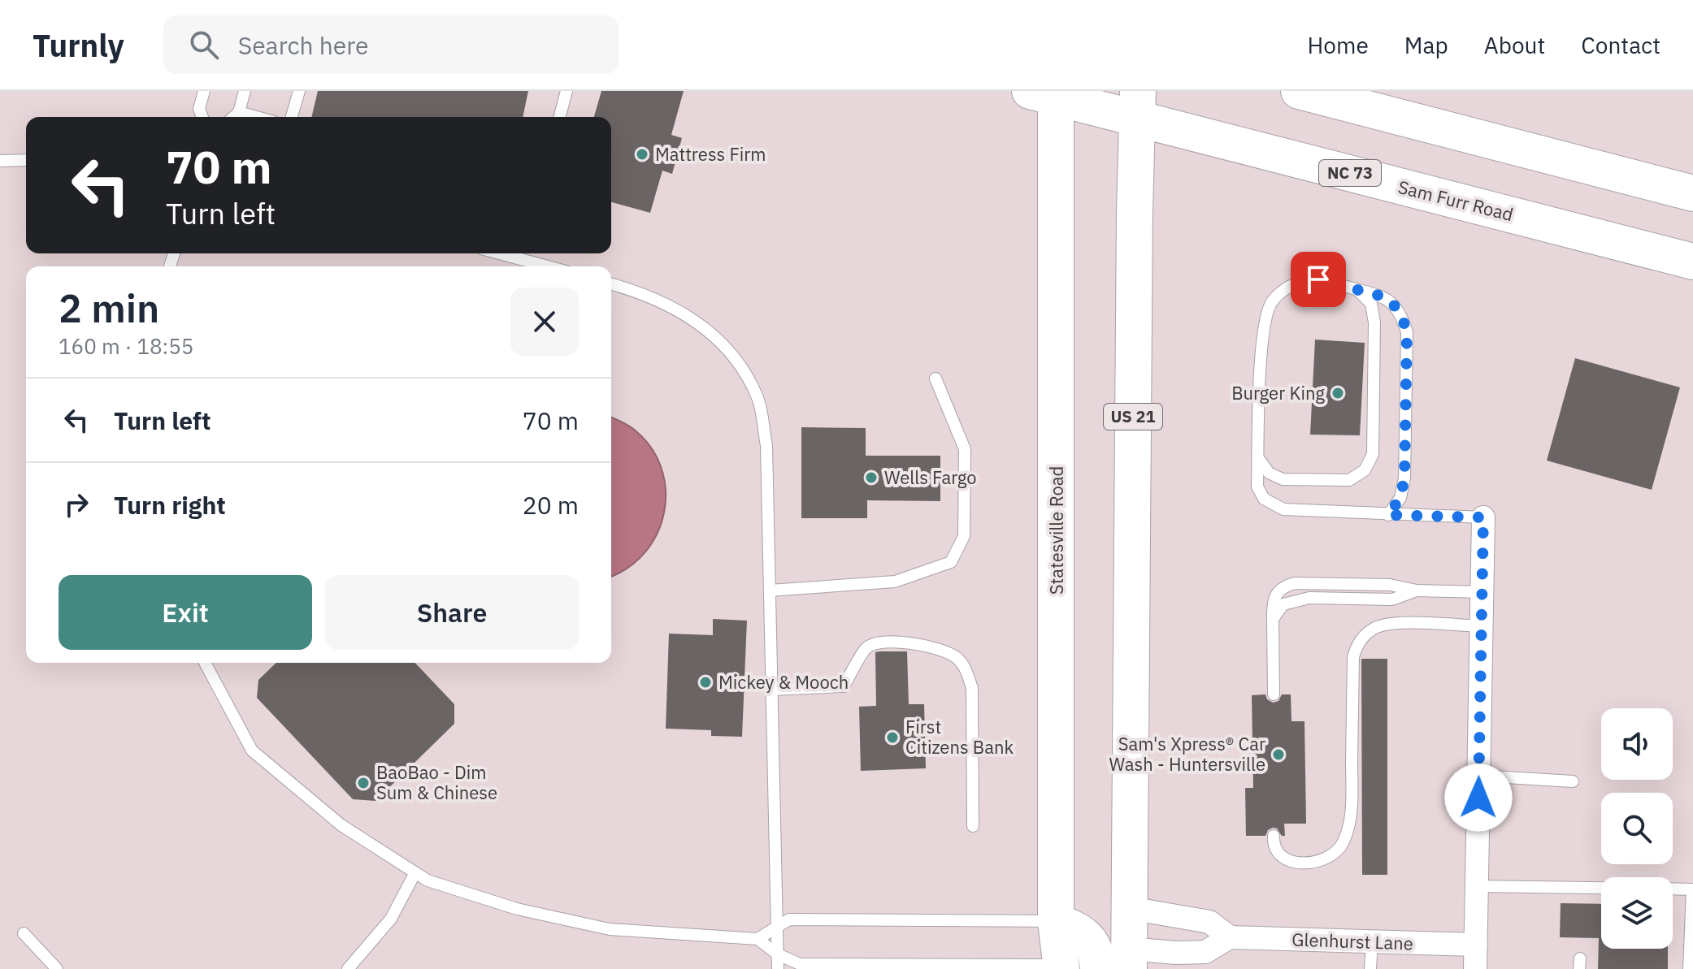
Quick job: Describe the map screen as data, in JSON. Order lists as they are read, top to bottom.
{
  "streets": {
    "main road": [
      "NC 73",
      "Sam Furr Road",
      "US 21",
      "Statesville Road"
    ],
    "street": ["Glenhurst Lane"]
  },
  "crossings": [
    ["Sam Furr Road", "US 21"],
    ["Sam Furr Road", "Statesville Road"],
    ["US 21", "Glenhurst Lane"]
  ],
  "places": [
    "Mattress Firm",
    "Burger King",
    "Wells Fargo",
    "Mickey & Mooch",
    "First Citizens Bank",
    "Sam's Xpress® Car Wash - Huntersville",
    "BaoBao - Dim Sum & Chinese"
  ],
  "page": {
    "header": "Turnly",
    "search": "Search here",
    "nav": [
      "Home",
      "Map",
      "About",
      "Contact"
    ],
    "turn": ["70 m", "Turn left"],
    "heading": ["2 min", "160 m · 18:55"],
    "list": [
      {
        "name": "Turn left",
        "value": "70 m"
      },
      {
        "name": "Turn right",
        "value": "20 m"
      }
    ],
    "buttons": ["Exit", "Share"]
  }
}
